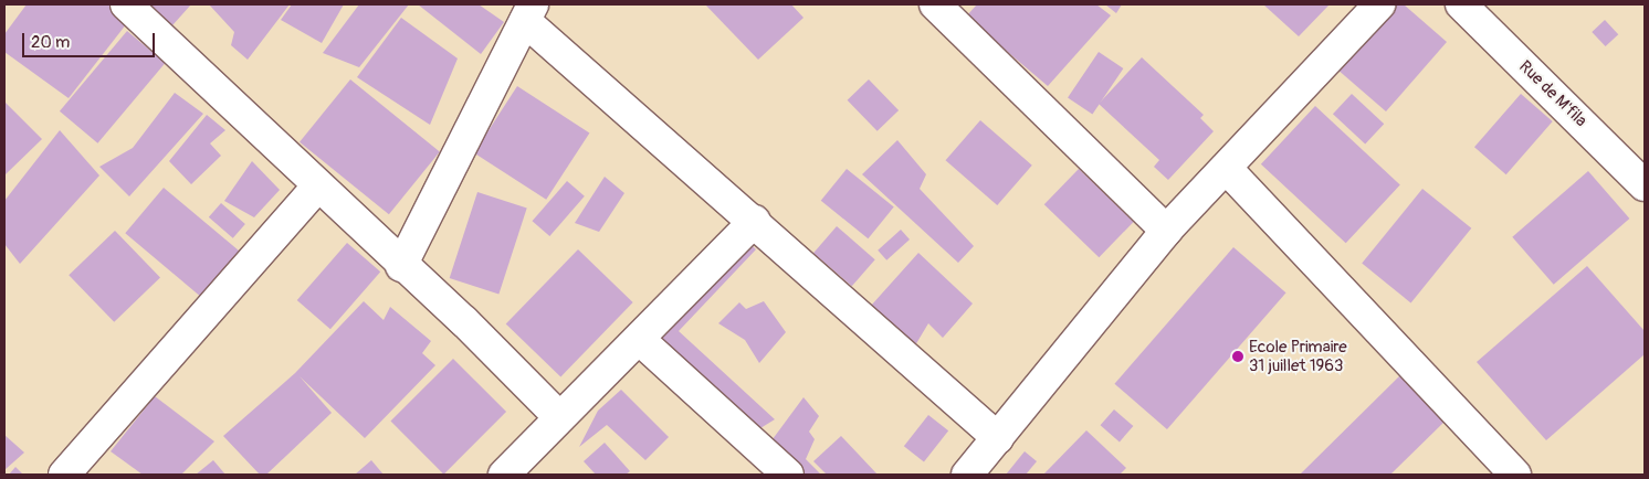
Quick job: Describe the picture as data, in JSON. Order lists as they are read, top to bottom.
{
  "streets": {
    "street": ["Rue de M'fila"]
  },
  "places": ["Ecole Primaire 31 juillet 1963"],
  "scale_bar": "20 m"
}
